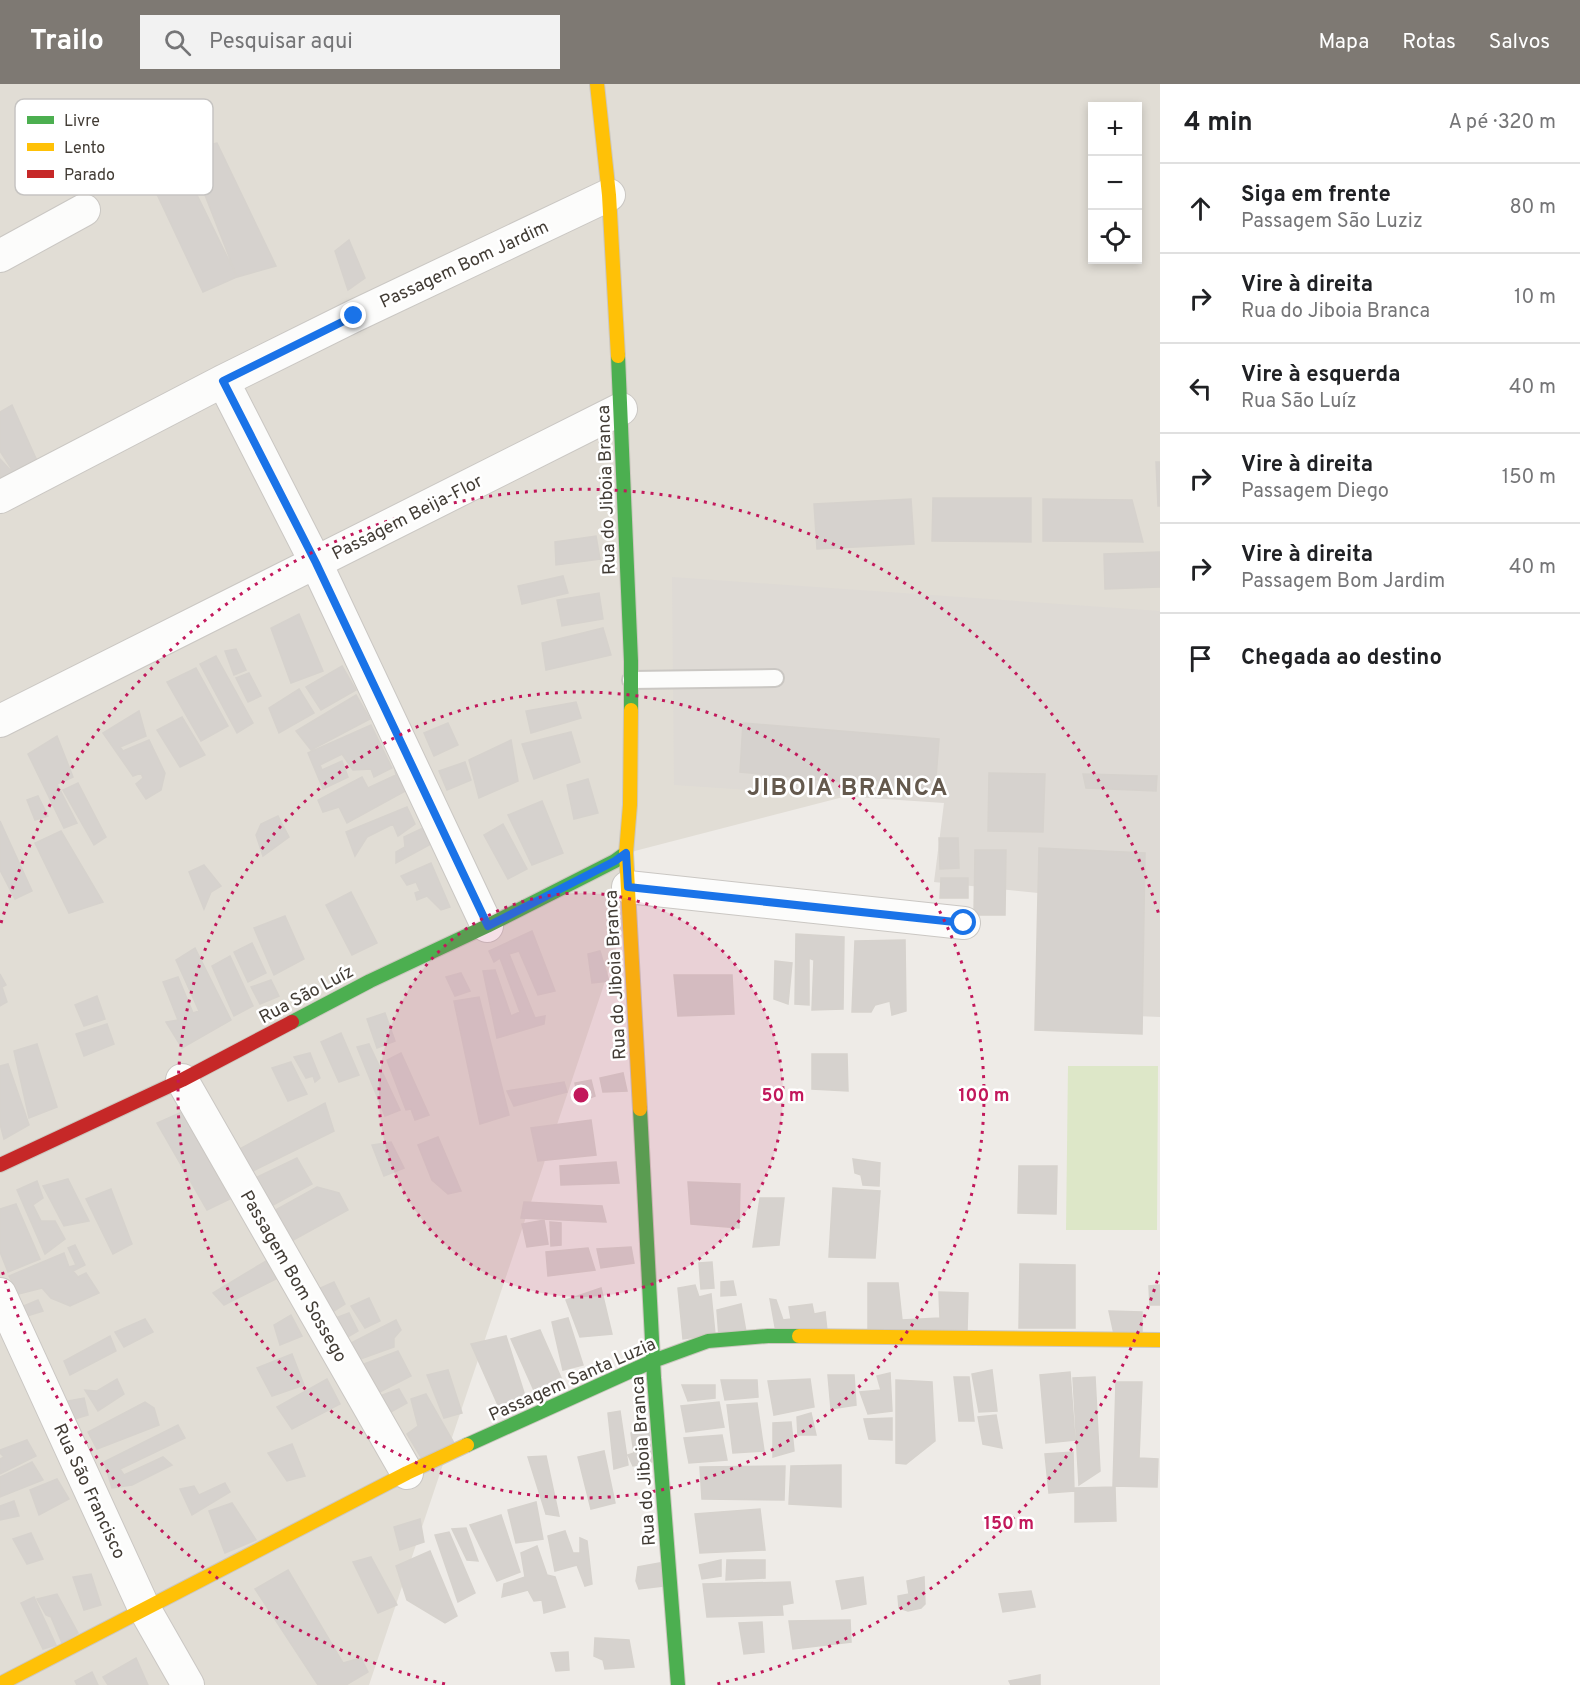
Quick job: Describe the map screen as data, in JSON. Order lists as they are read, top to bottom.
{
  "streets": {
    "street": [
      "Passagem Bom Jardim",
      "Rua do Jiboia Branca",
      "Passagem Beija-Flor",
      "Rua São Luíz",
      "Passagem Bom Sossego",
      "Passagem Santa Luzia",
      "Rua São Francisco"
    ]
  },
  "crossings": [
    ["Passagem Bom Jardim", "Rua do Jiboia Branca"],
    ["Rua do Jiboia Branca", "Passagem Beija-Flor"],
    ["Rua do Jiboia Branca", "Rua São Luíz"],
    ["Rua do Jiboia Branca", "Passagem Santa Luzia"],
    ["Rua São Luíz", "Passagem Bom Sossego"],
    ["Passagem Bom Sossego", "Passagem Santa Luzia"],
    ["Passagem Santa Luzia", "Rua São Francisco"]
  ],
  "districts": ["JIBOIA BRANCA"],
  "legend": ["Livre", "Lento", "Parado"],
  "page": {
    "header": "Trailo",
    "search": "Pesquisar aqui",
    "nav": ["Mapa", "Rotas", "Salvos"],
    "heading": ["4 min", "A pé · 320 m"],
    "map_buttons": ["+", "−"],
    "list": [
      ["Siga em frente", "Passagem São Luziz", "80 m"],
      ["Vire à direita", "Rua do Jiboia Branca", "10 m"],
      ["Vire à esquerda", "Rua São Luíz", "40 m"],
      ["Vire à direita", "Passagem Diego", "150 m"],
      ["Vire à direita", "Passagem Bom Jardim", "40 m"],
      "Chegada ao destino"
    ]
  },
  "rings": ["50 m", "100 m", "150 m"]
}
